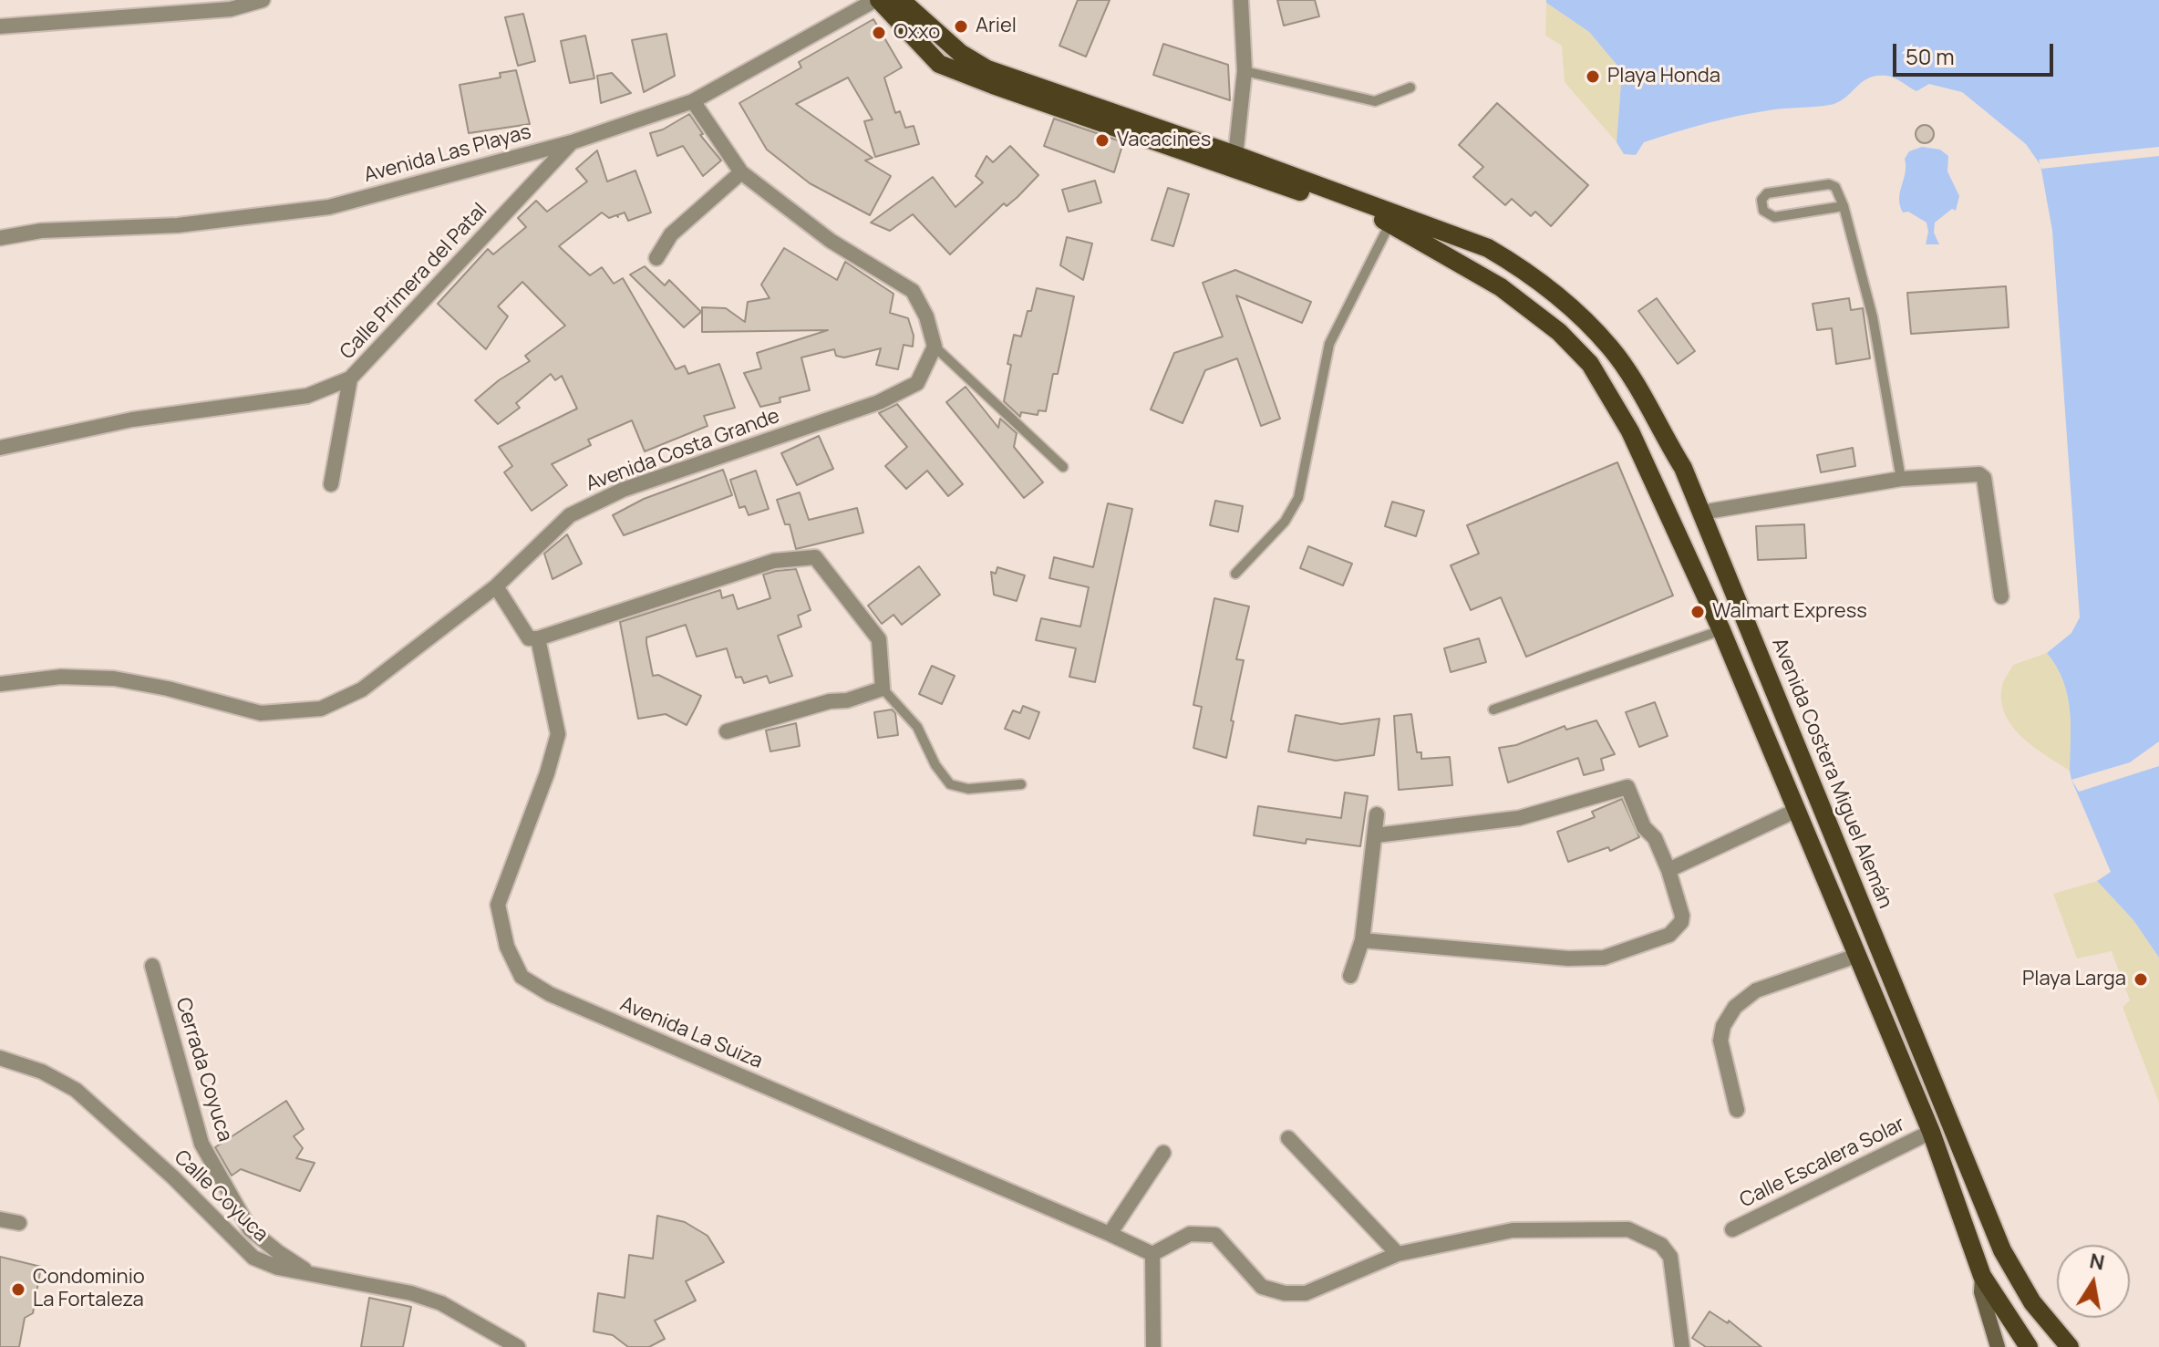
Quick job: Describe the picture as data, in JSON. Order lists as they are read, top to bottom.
{
  "streets": {
    "main road": ["Avenida Costera Miguel Alemán"],
    "street": [
      "Avenida Las Playas",
      "Calle Primera del Patal",
      "Avenida Costa Grande",
      "Avenida La Suiza",
      "Cerrada Coyuca",
      "Calle Escalera Solar",
      "Calle Coyuca"
    ]
  },
  "crossings": [
    ["Avenida Las Playas", "Calle Primera del Patal"],
    ["Avenida Las Playas", "Avenida Costera Miguel Alemán"],
    ["Avenida Costera Miguel Alemán", "Calle Escalera Solar"],
    ["Cerrada Coyuca", "Calle Coyuca"]
  ],
  "places": [
    "Ariel",
    "Oxxo",
    "Playa Honda",
    "Vacacines",
    "Walmart Express",
    "Playa Larga",
    "Condominio La Fortaleza"
  ],
  "scale_bar": "50 m",
  "north": "top"
}
